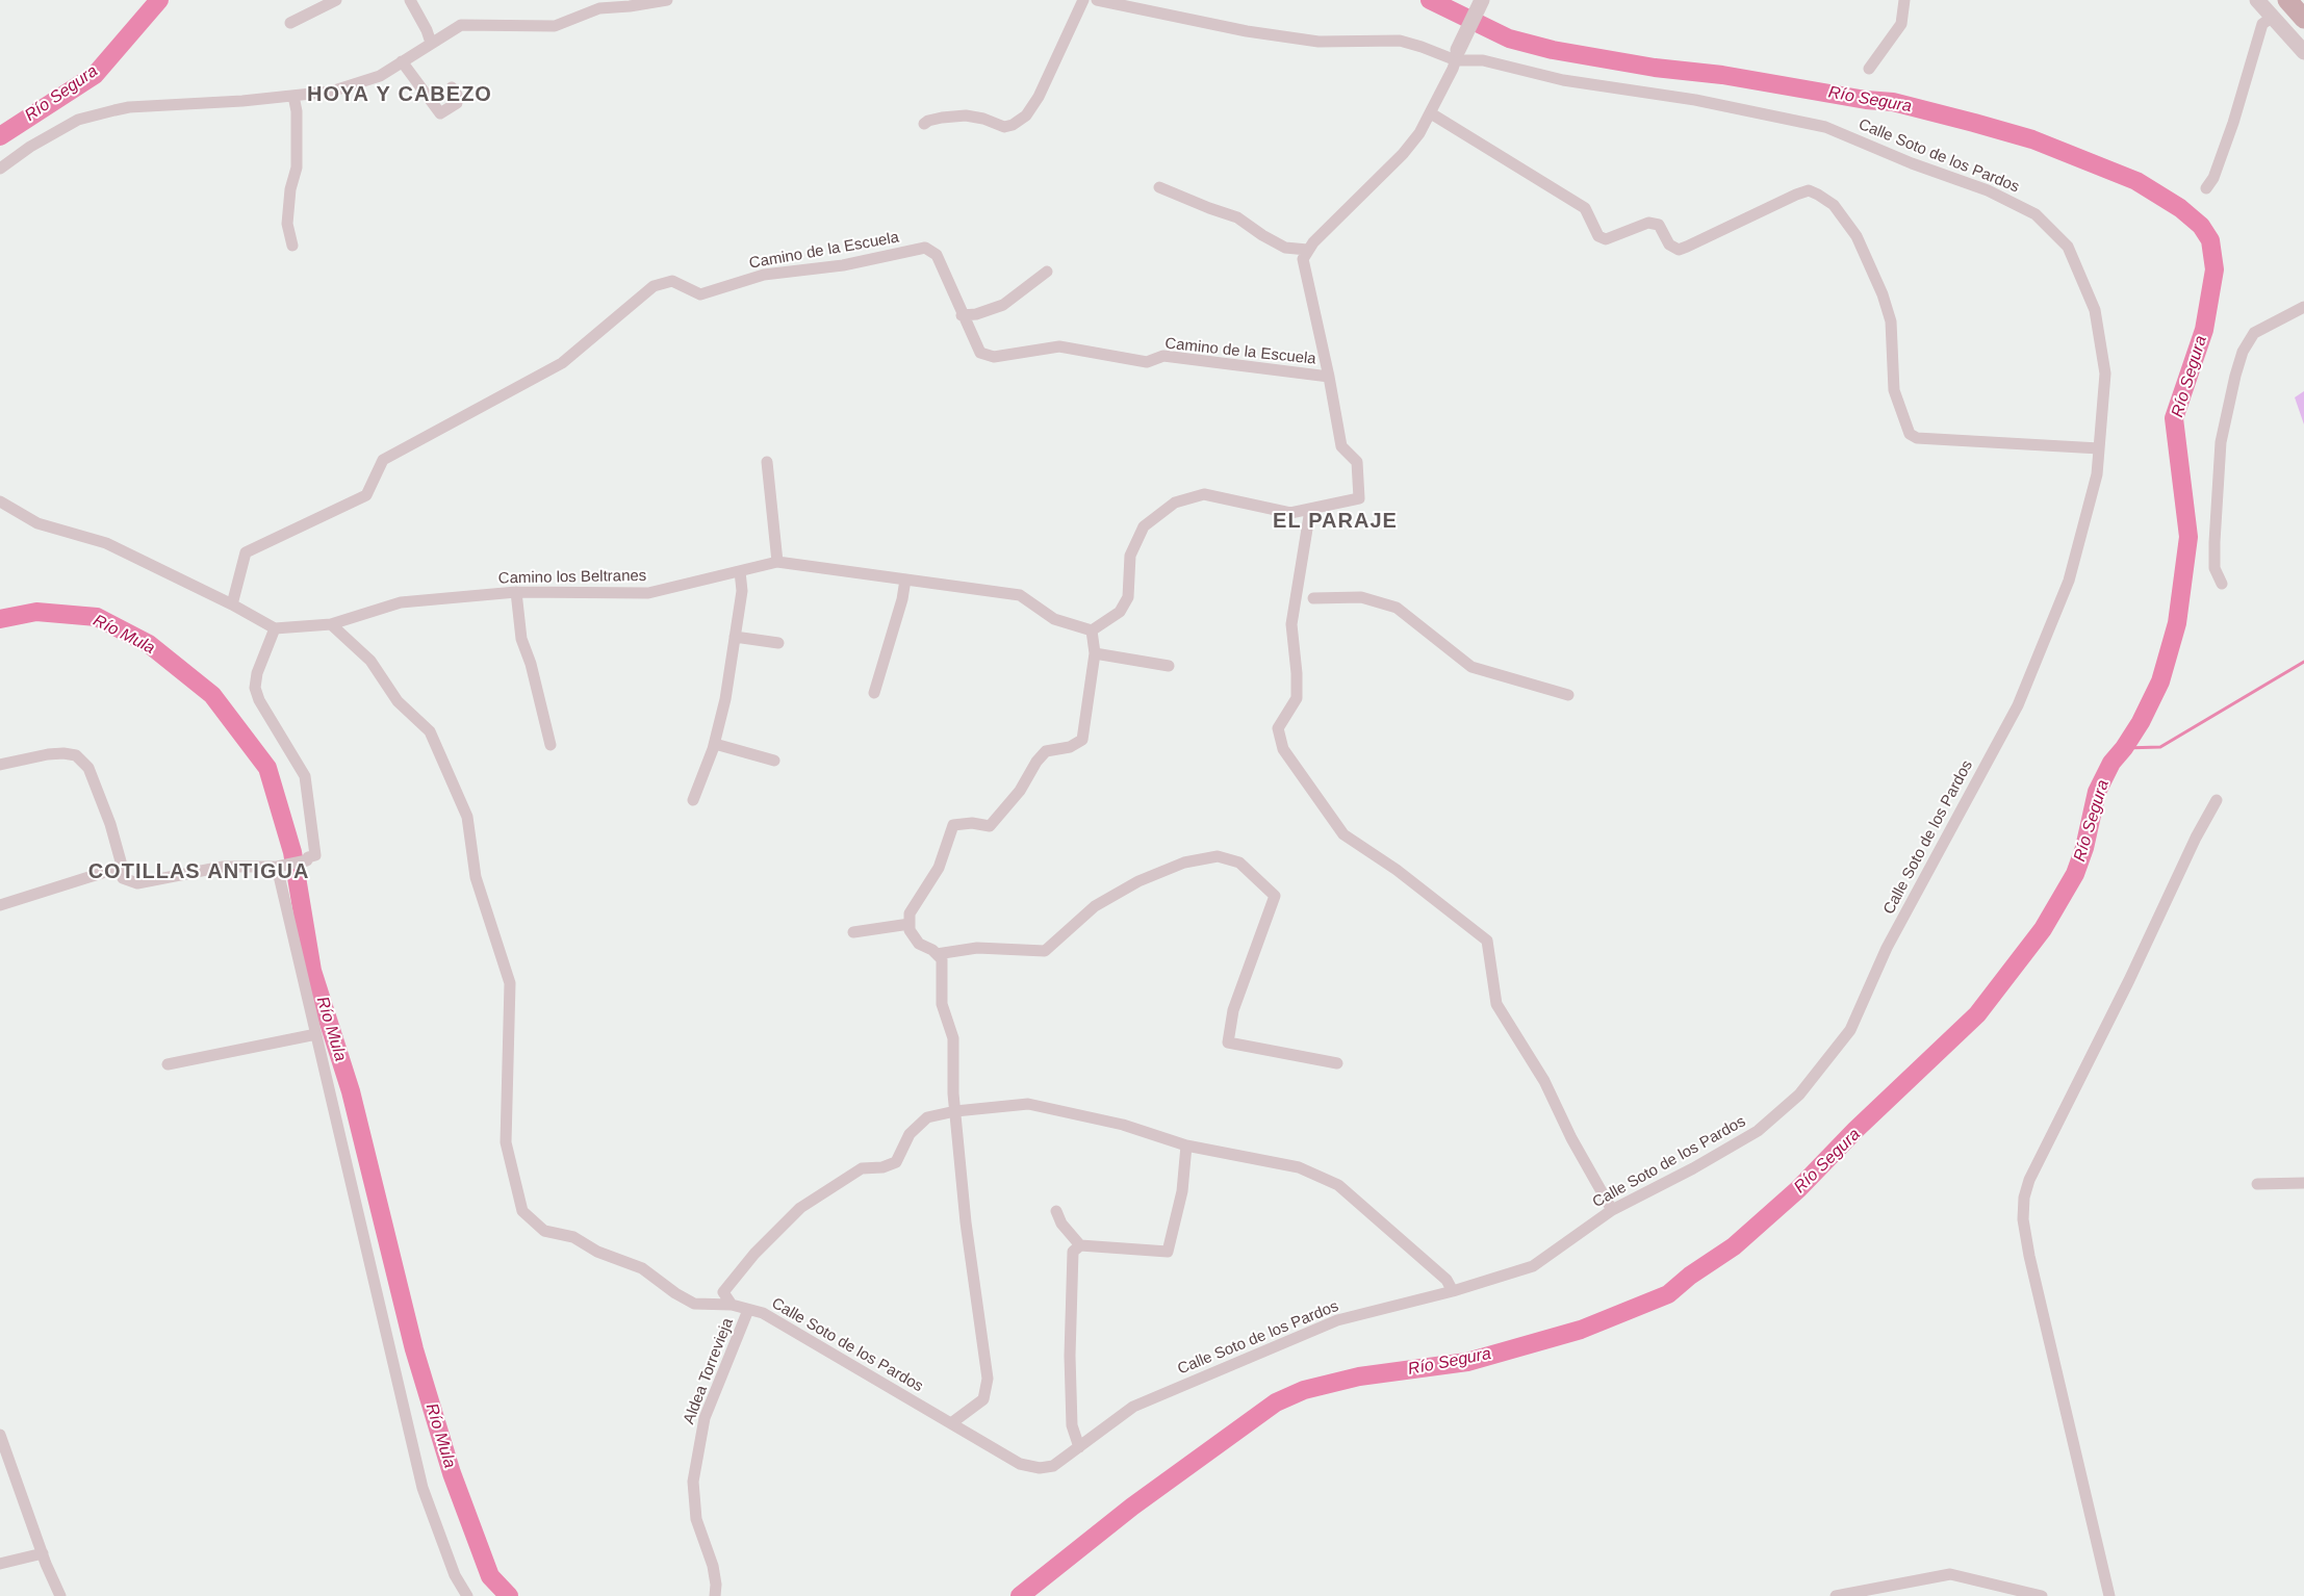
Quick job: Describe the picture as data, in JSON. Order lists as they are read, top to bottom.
{
  "streets": {
    "street": [
      "Calle Soto de los Pardos",
      "Camino de la Escuela",
      "Camino los Beltranes",
      "Aldea Torrevieja"
    ]
  },
  "crossings": [
    ["Calle Soto de los Pardos", "Camino los Beltranes"],
    ["Calle Soto de los Pardos", "Aldea Torrevieja"]
  ],
  "districts": ["HOYA Y CABEZO", "EL PARAJE", "COTILLAS ANTIGUA"],
  "water": ["Río Segura", "Río Mula"]
}
